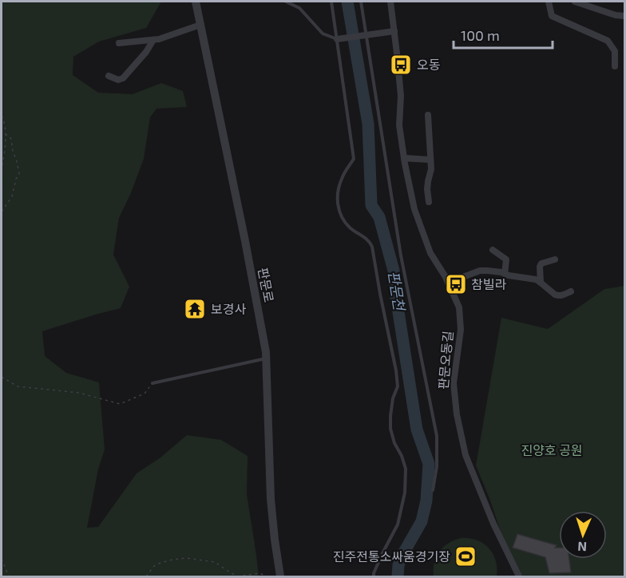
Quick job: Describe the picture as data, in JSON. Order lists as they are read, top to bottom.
{
  "streets": {
    "street": ["판문로", "판문오동길"]
  },
  "water": ["판문천"],
  "parks": ["진양호 공원"],
  "places": {
    "bus stop": ["오동", "참빌라"],
    "temple": ["보경사"],
    "sports": ["진주전통소싸움경기장"]
  },
  "scale_bar": "100 m",
  "north": "bottom"
}
